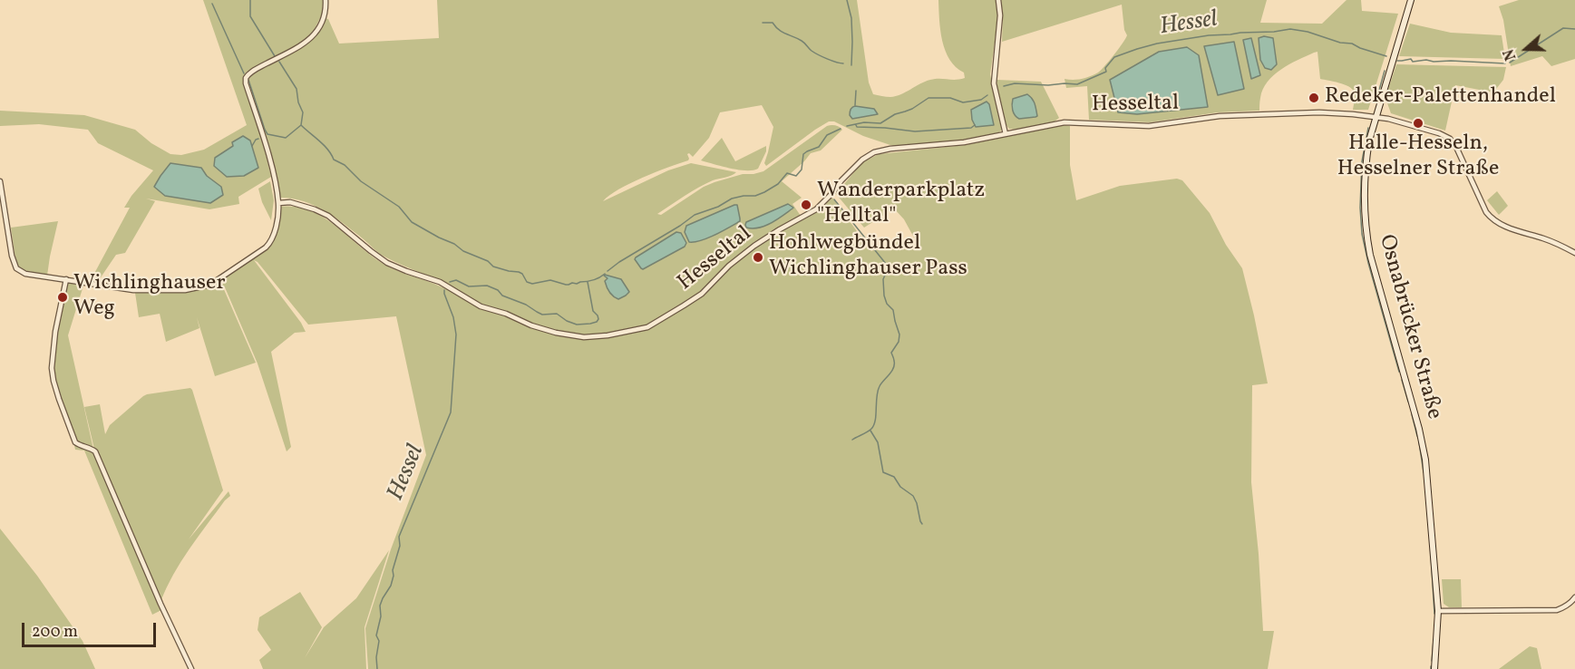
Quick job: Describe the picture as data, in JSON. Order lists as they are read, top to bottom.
{
  "streets": {
    "main road": ["Osnabrücker Straße"],
    "street": ["Hesseltal"]
  },
  "crossings": [
    ["Hesseltal", "Osnabrücker Straße"]
  ],
  "water": ["Hessel"],
  "places": [
    "Redeker-Palettenhandel",
    "Halle-Hesseln, Hesselner Straße",
    "Wanderparkplatz \"Helltal\"",
    "Hohlwegbündel Wichlinghauser Pass",
    "Wichlinghauser Weg"
  ],
  "scale_bar": "200 m",
  "north": "left"
}
